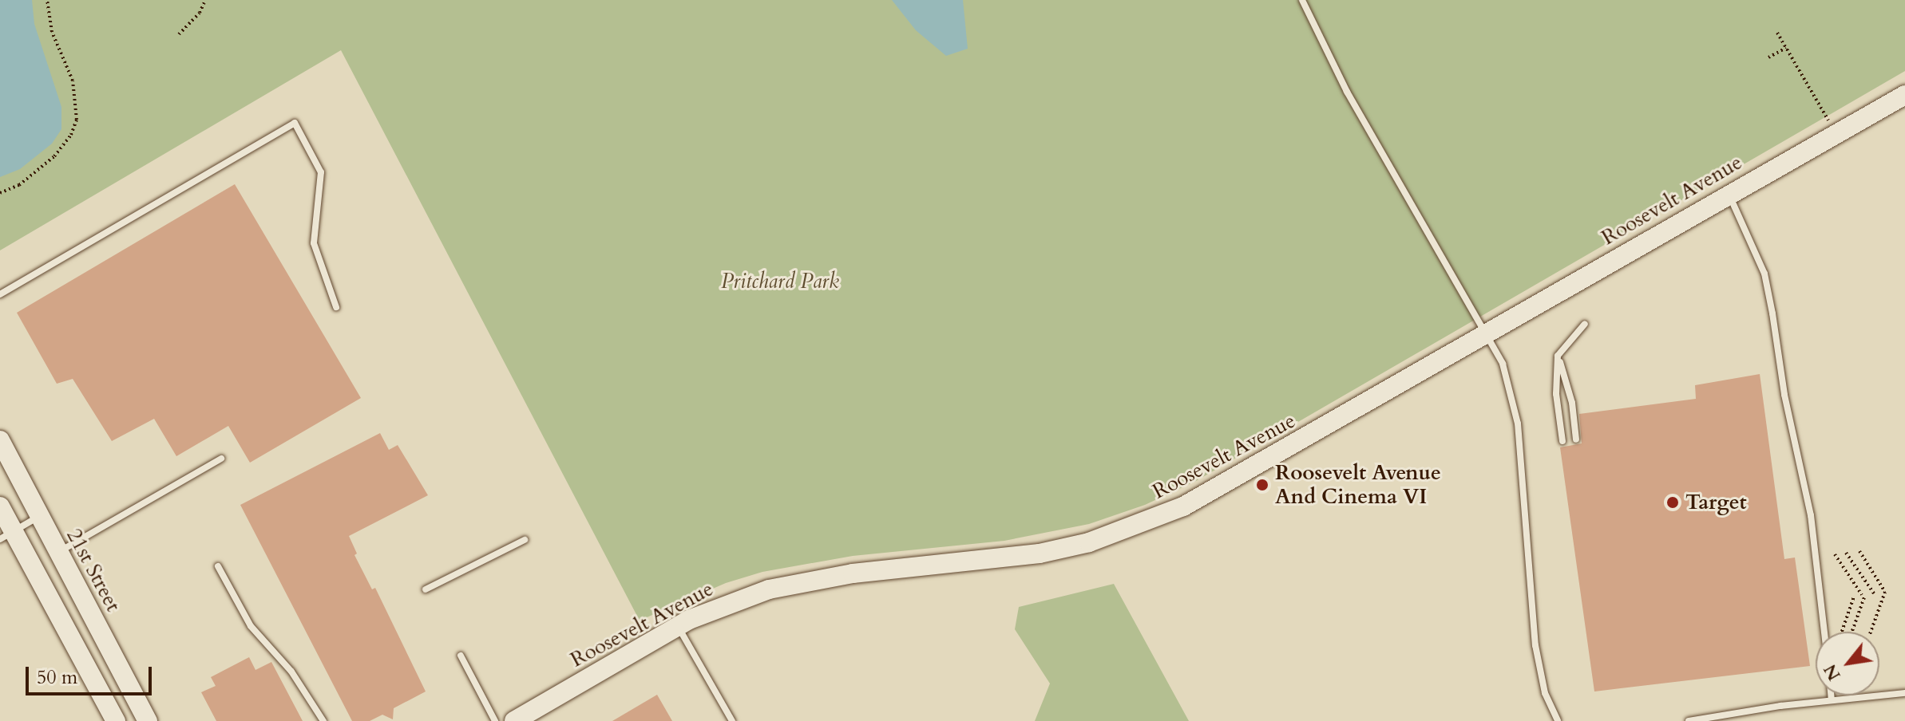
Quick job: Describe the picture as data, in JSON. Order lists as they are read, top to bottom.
{
  "streets": {
    "street": ["Roosevelt Avenue", "21st Street"]
  },
  "parks": ["Pritchard Park"],
  "places": ["Roosevelt Avenue And Cinema VI", "Target"],
  "scale_bar": "50 m",
  "north": "bottom left"
}
